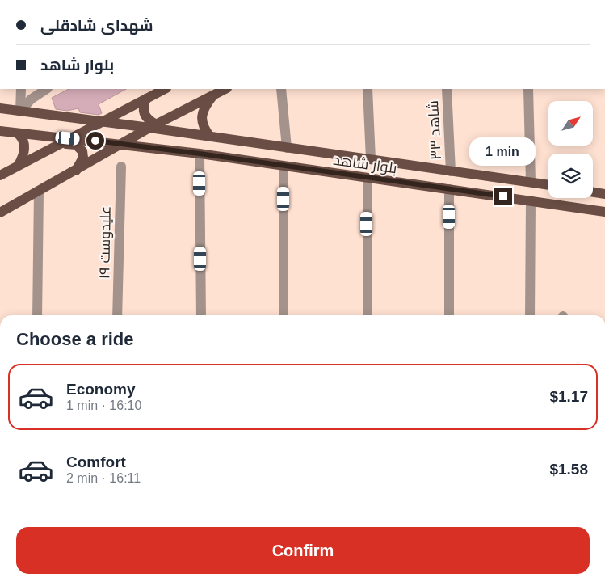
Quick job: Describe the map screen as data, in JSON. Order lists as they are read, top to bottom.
{
  "streets": {
    "main road": ["بلوار شاهد"],
    "street": ["شاهد ۳۳", "علیدوست ۱۹"]
  },
  "crossings": [
    ["شاهد ۳۳", "بلوار شاهد"]
  ],
  "north": "top right",
  "page": {
    "banner": ["شهدای شادقلی", "بلوار شاهد"],
    "bubble": "1 min",
    "heading": "Choose a ride",
    "list": [
      {
        "name": "Economy",
        "note": "1 min · 16:10",
        "value": "$1.17"
      },
      {
        "name": "Comfort",
        "note": "2 min · 16:11",
        "value": "$1.58"
      }
    ],
    "buttons": "Confirm"
  }
}
